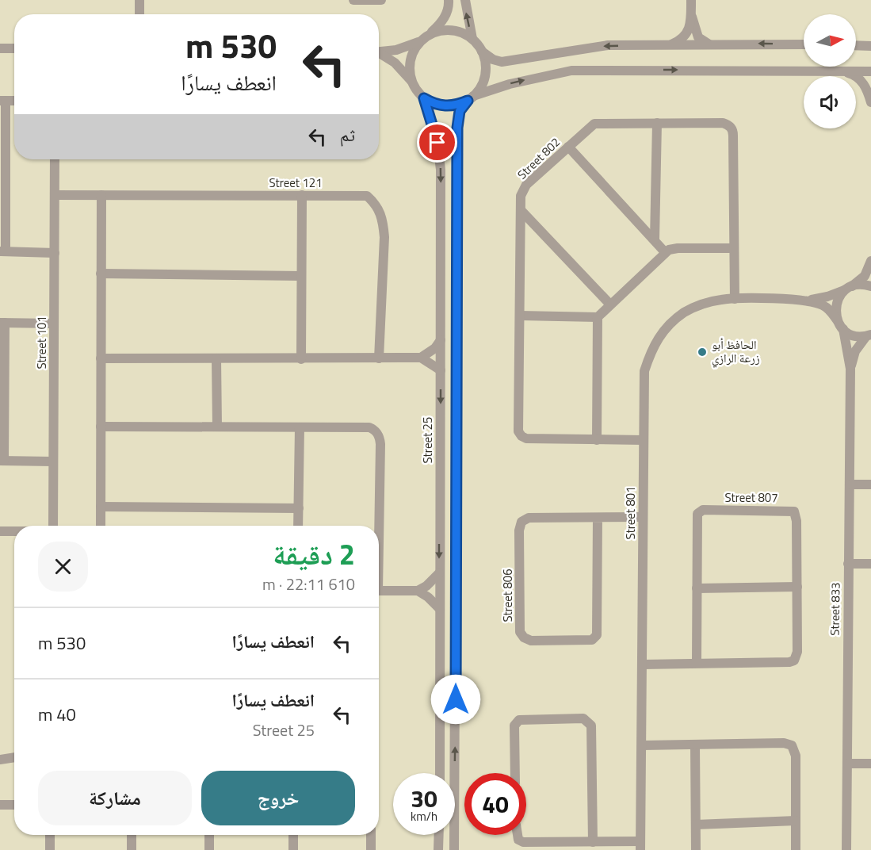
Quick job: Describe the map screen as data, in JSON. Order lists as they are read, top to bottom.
{
  "streets": {
    "street": [
      "Street 802",
      "Street 121",
      "Street 101",
      "Street 25",
      "Street 807",
      "Street 801",
      "Street 806",
      "Street 833"
    ]
  },
  "crossings": [
    ["Street 802", "Street 801"],
    ["Street 121", "Street 101"],
    ["Street 807", "Street 801"],
    ["Street 801", "Street 806"],
    ["Street 801", "Street 833"]
  ],
  "places": ["الحافظ أبو زرعة الرازي"],
  "north": "right",
  "page": {
    "turn": ["530 m", "انعطف يسارًا"],
    "then": "ثم",
    "heading": ["2 دقيقة", "610 m · 22:11"],
    "list": [
      {
        "name": "انعطف يسارًا",
        "value": "530 m"
      },
      {
        "name": "انعطف يسارًا",
        "note": "Street 25",
        "value": "40 m"
      }
    ],
    "buttons": ["خروج", "مشاركة"],
    "speed": "30 km/h",
    "limit": "40"
  }
}
